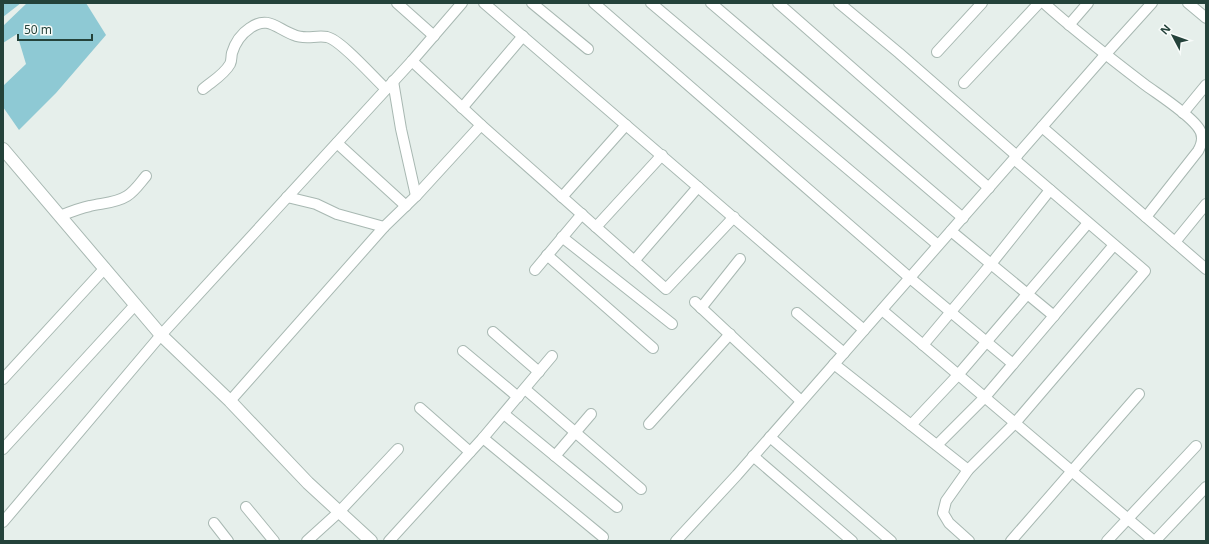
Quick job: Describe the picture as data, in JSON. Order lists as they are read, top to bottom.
{
  "scale_bar": "50 m",
  "north": "top left"
}
